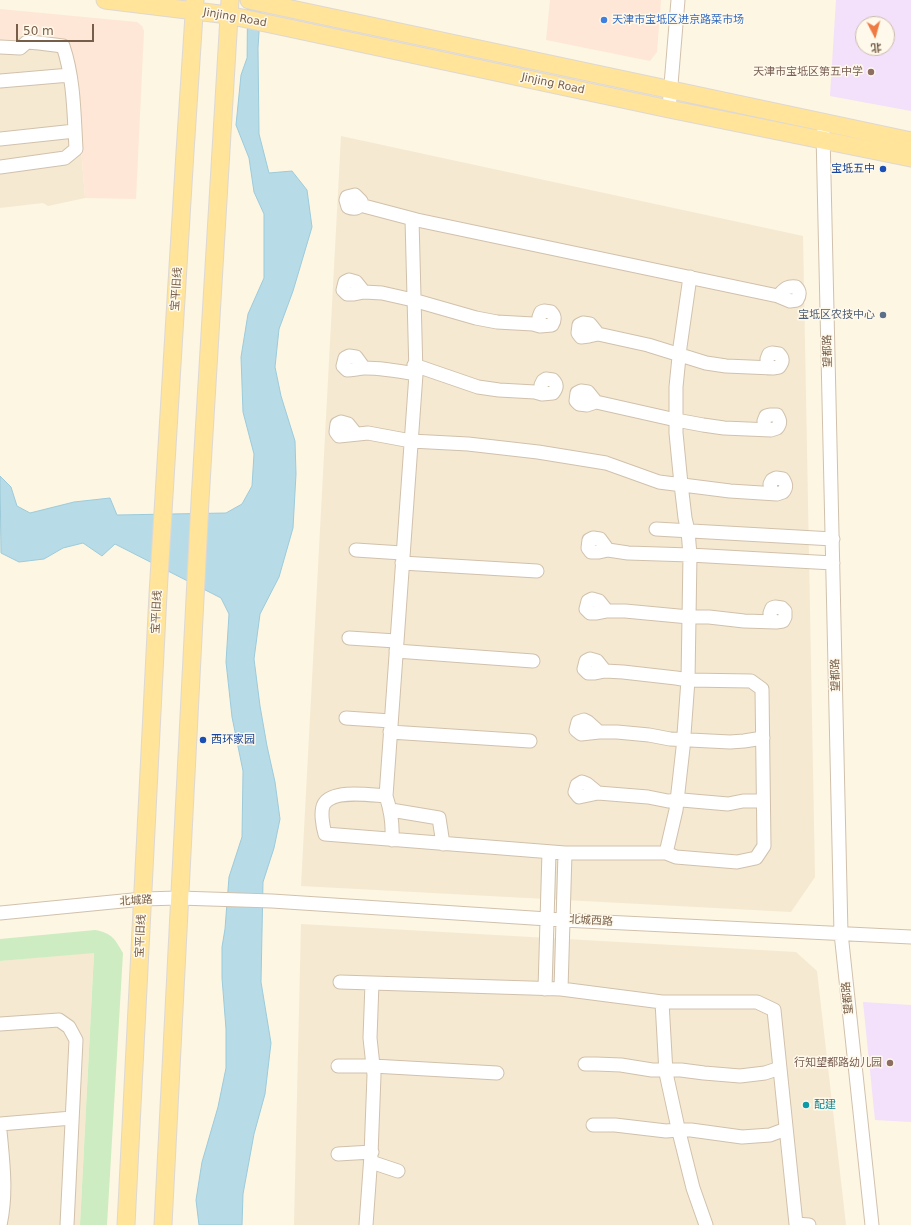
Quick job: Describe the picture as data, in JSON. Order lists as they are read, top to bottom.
{
  "streets": {
    "main road": ["Jinjing Road", "宝平旧线"],
    "street": ["望都路", "北城路", "北城西路"]
  },
  "crossings": [
    ["Jinjing Road", "宝平旧线"],
    ["Jinjing Road", "望都路"],
    ["宝平旧线", "北城路"],
    ["望都路", "北城西路"],
    ["北城路", "北城西路"]
  ],
  "places": [
    "天津市宝坻区进京路菜市场",
    "天津市宝坻区第五中学",
    "宝坻五中",
    "宝坻区农技中心",
    "西环家园",
    "行知望都路幼儿园",
    "配建"
  ],
  "scale_bar": "50 m",
  "north": "bottom"
}
